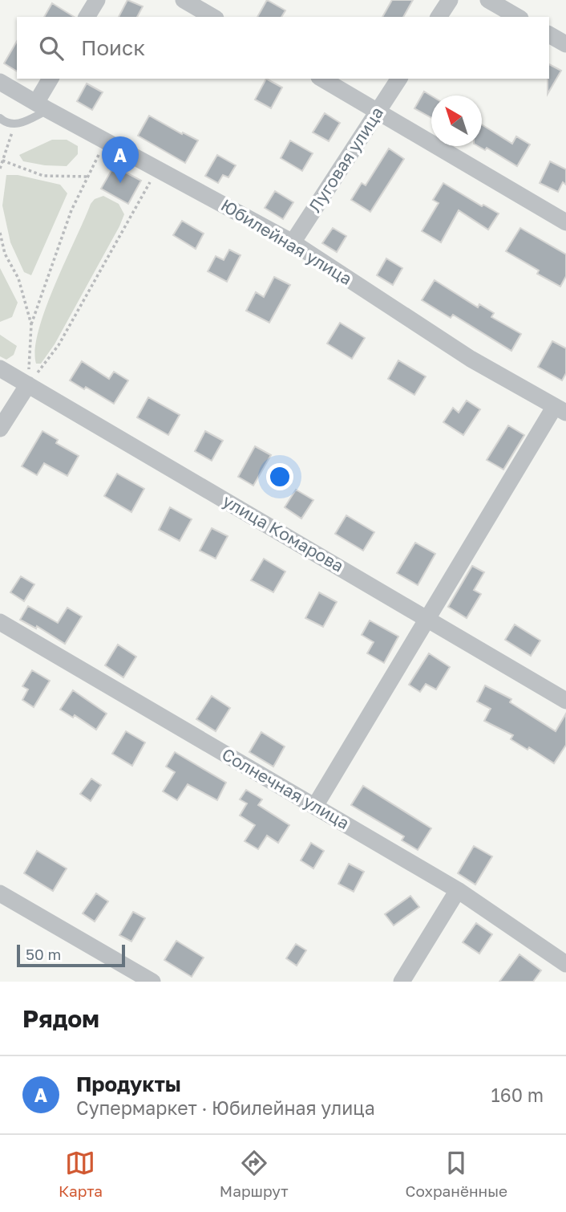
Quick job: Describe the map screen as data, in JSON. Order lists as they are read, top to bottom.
{
  "streets": {
    "street": [
      "Луговая улица",
      "Юбилейная улица",
      "улица Комарова",
      "Солнечная улица"
    ]
  },
  "crossings": [
    ["Луговая улица", "Юбилейная улица"]
  ],
  "scale_bar": "50 m",
  "north": "top left",
  "page": {
    "search": "Поиск",
    "pins": "A",
    "scale": "50 m",
    "heading": "Рядом",
    "list": [
      {
        "mark": "A",
        "name": "Продукты",
        "note": "Супермаркет · Юбилейная улица",
        "value": "160 m"
      }
    ],
    "nav": ["Карта", "Маршрут", "Сохранённые"]
  }
}
